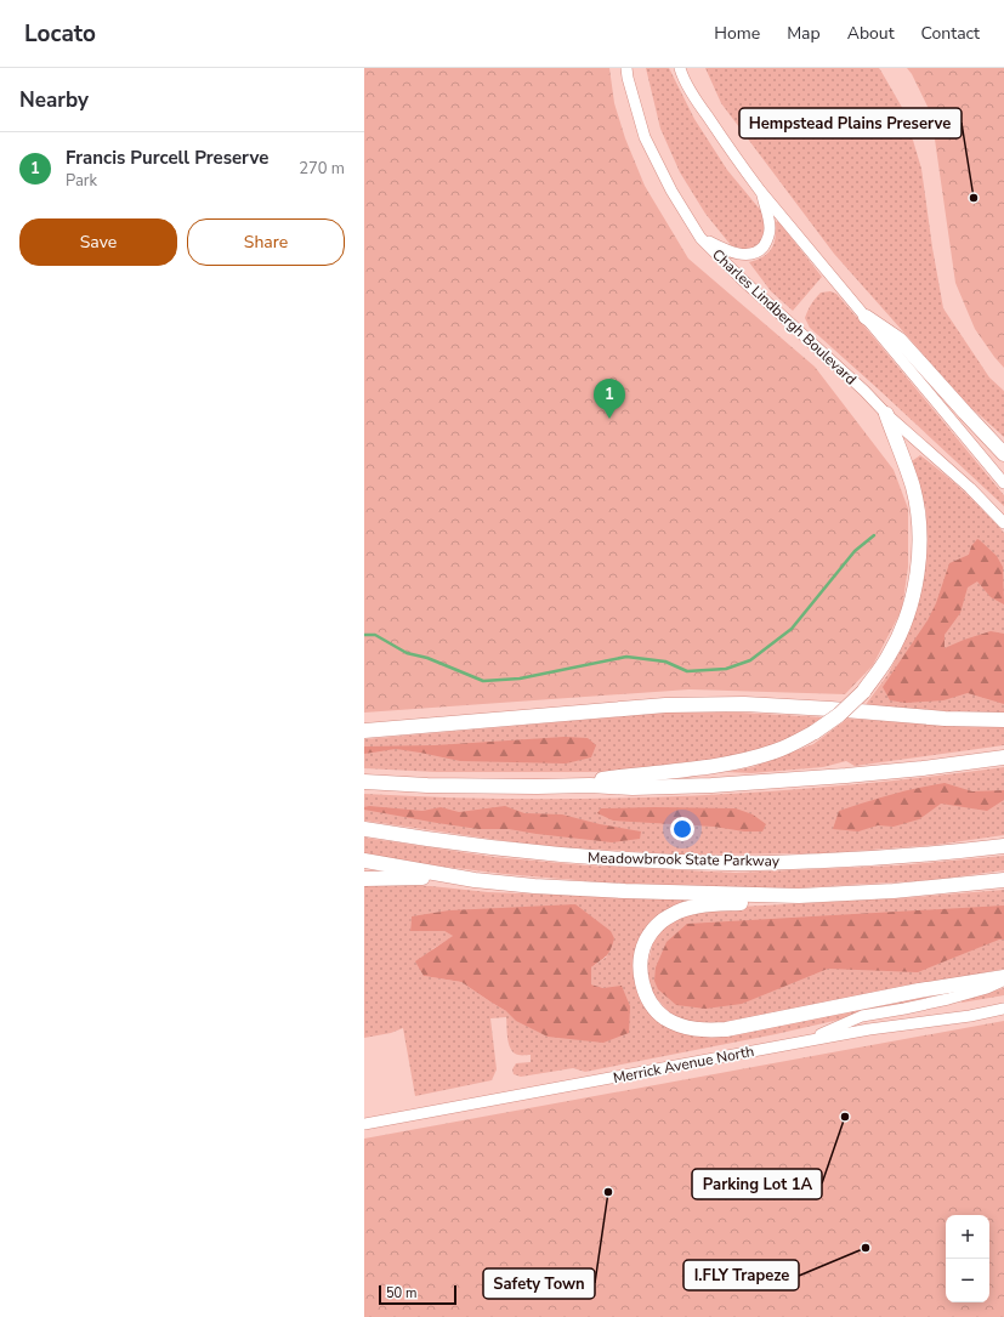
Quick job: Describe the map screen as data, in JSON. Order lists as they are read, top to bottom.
{
  "streets": {
    "highway": ["Meadowbrook State Parkway"],
    "main road": ["Charles Lindbergh Boulevard", "Merrick Avenue North"]
  },
  "places": [
    "Hempstead Plains Preserve",
    "Parking Lot 1A",
    "Safety Town",
    "I.FLY Trapeze"
  ],
  "scale_bar": "50 m",
  "page": {
    "header": "Locato",
    "nav": [
      "Home",
      "Map",
      "About",
      "Contact"
    ],
    "heading": "Nearby",
    "list": [
      {
        "mark": "1",
        "name": "Francis Purcell Preserve",
        "note": "Park",
        "value": "270 m"
      }
    ],
    "buttons": ["Save", "Share"],
    "pins": "1",
    "map_buttons": ["+", "−"],
    "scale": "50 m"
  }
}
